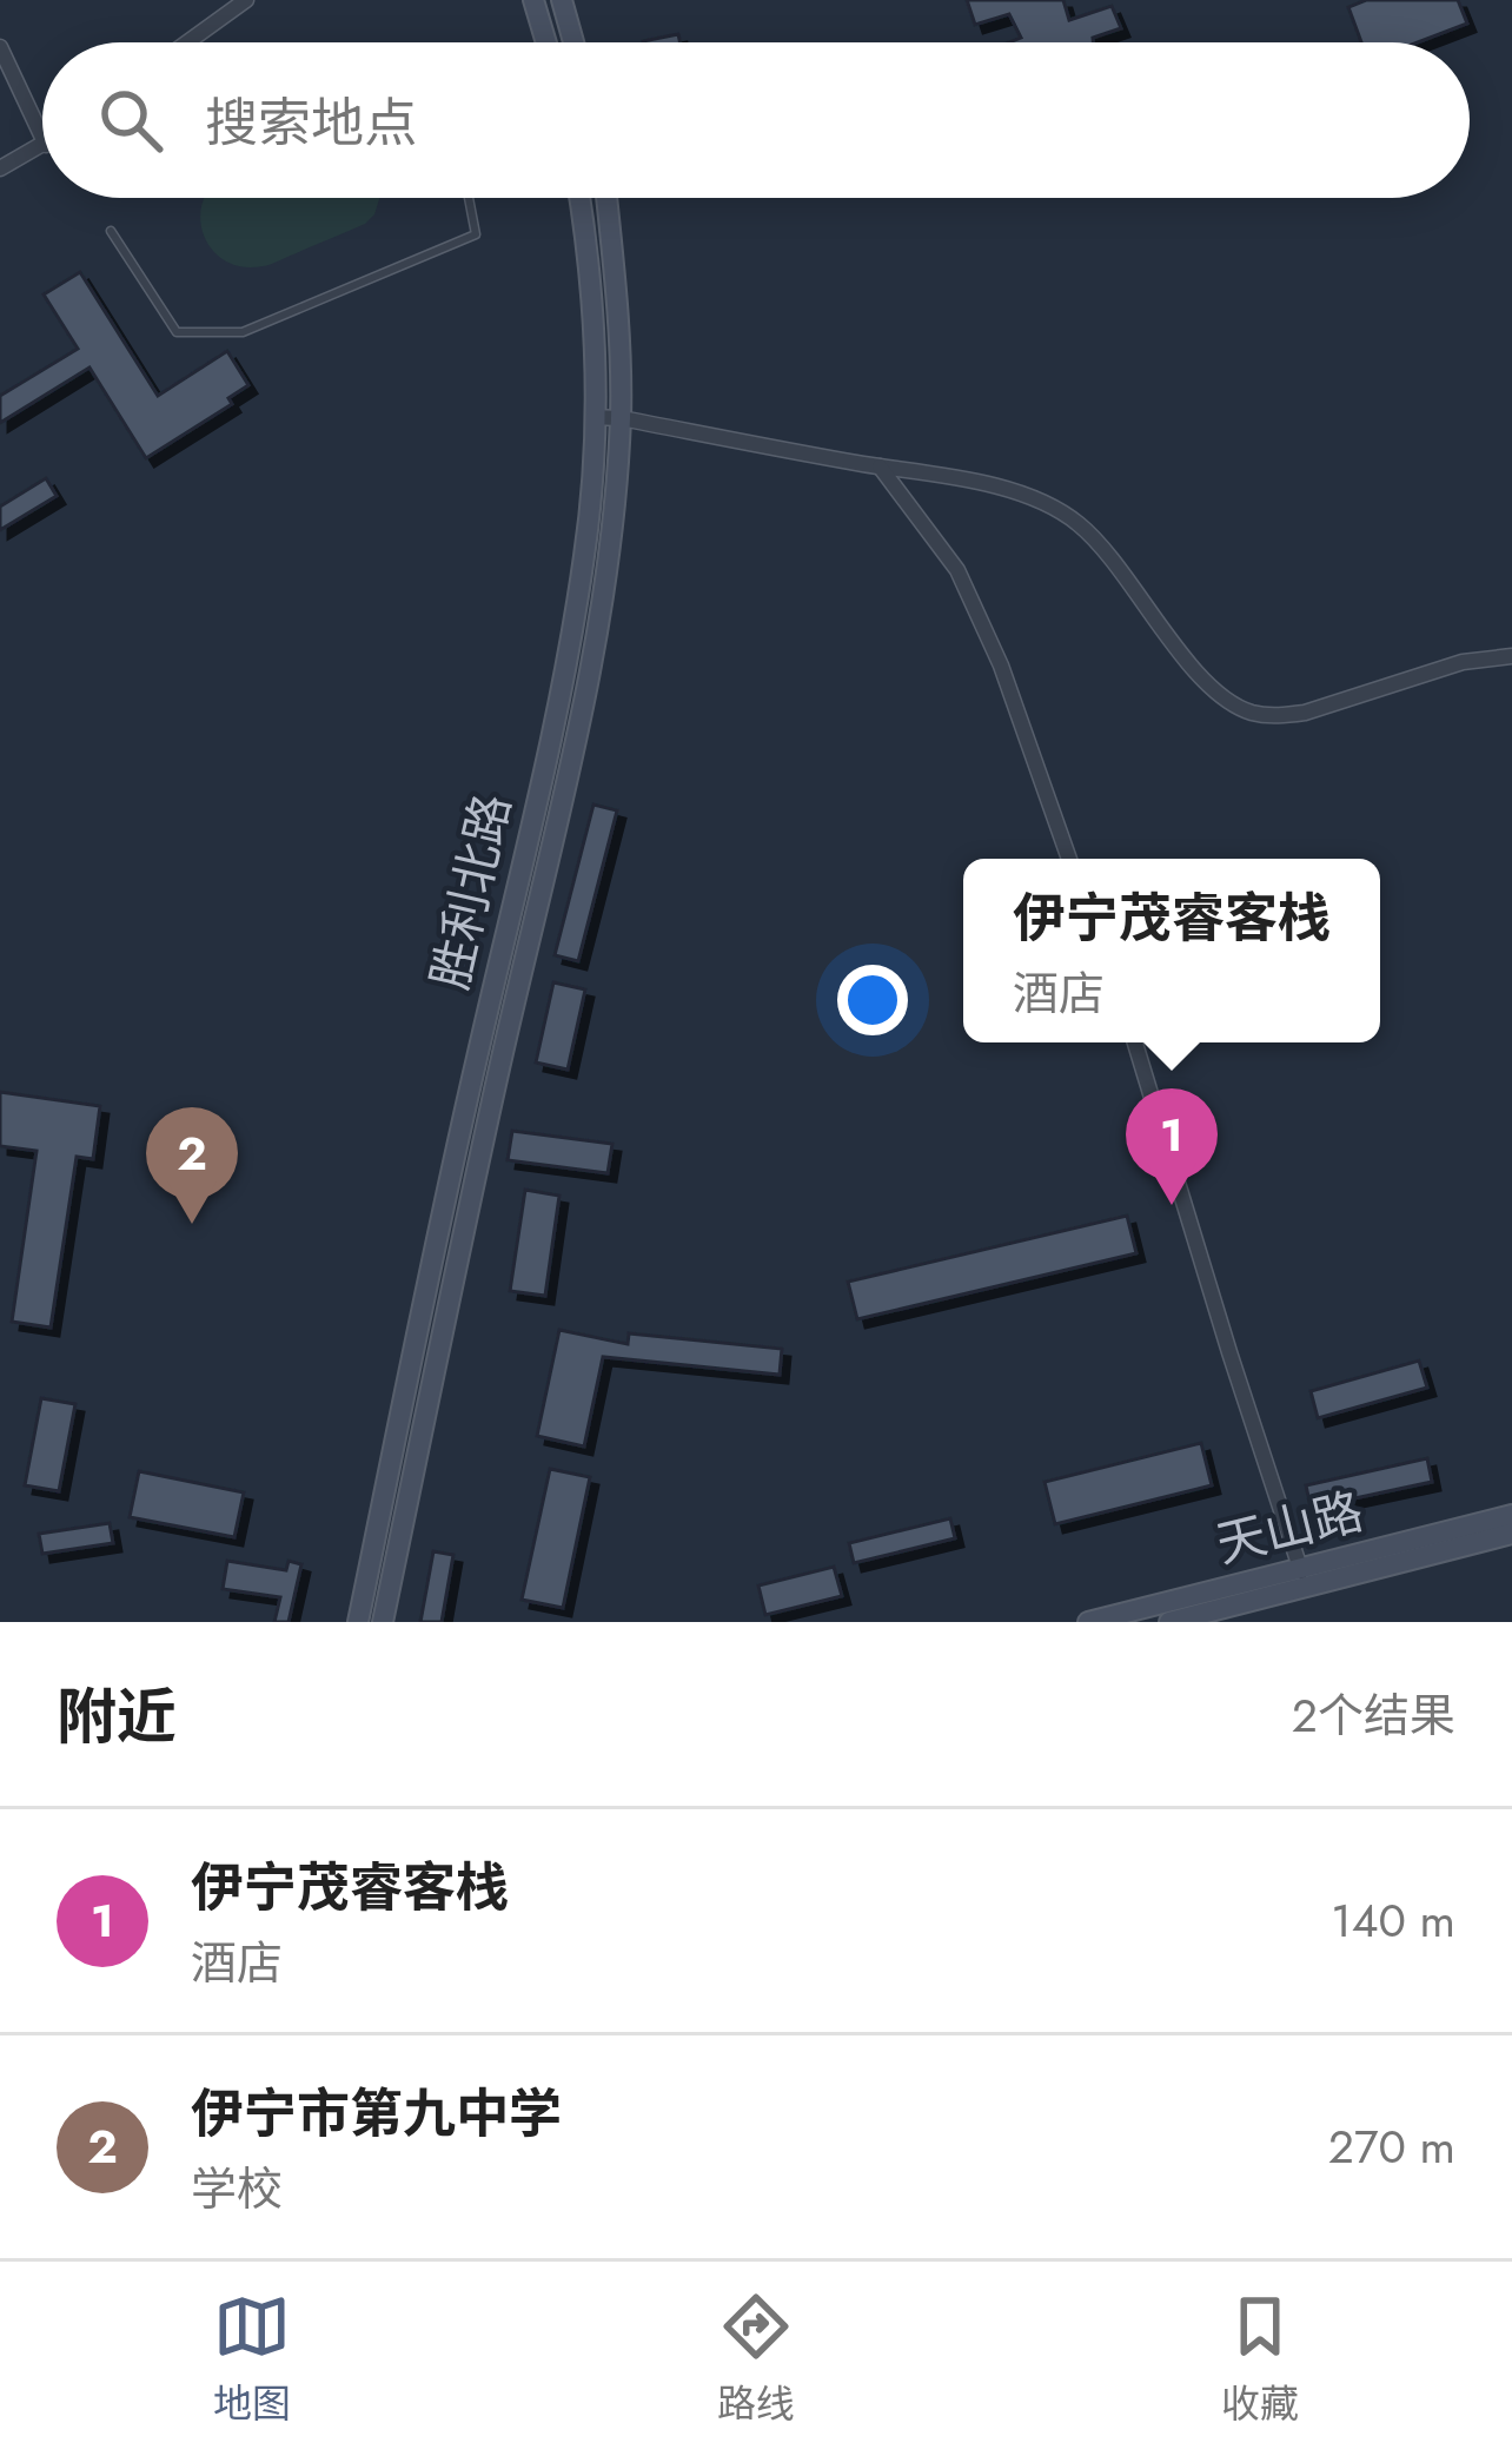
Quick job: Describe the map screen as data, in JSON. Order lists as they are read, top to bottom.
{
  "streets": {
    "main road": ["胜利北路", "天山路"]
  },
  "page": {
    "search": "搜索地点",
    "popup": ["伊宁茂睿客栈", "酒店"],
    "pins": ["1", "2"],
    "heading": ["附近", "2个结果"],
    "list": [
      {
        "mark": "1",
        "name": "伊宁茂睿客栈",
        "note": "酒店",
        "value": "140 m"
      },
      {
        "mark": "2",
        "name": "伊宁市第九中学",
        "note": "学校",
        "value": "270 m"
      }
    ],
    "nav": ["地图", "路线", "收藏"]
  }
}
